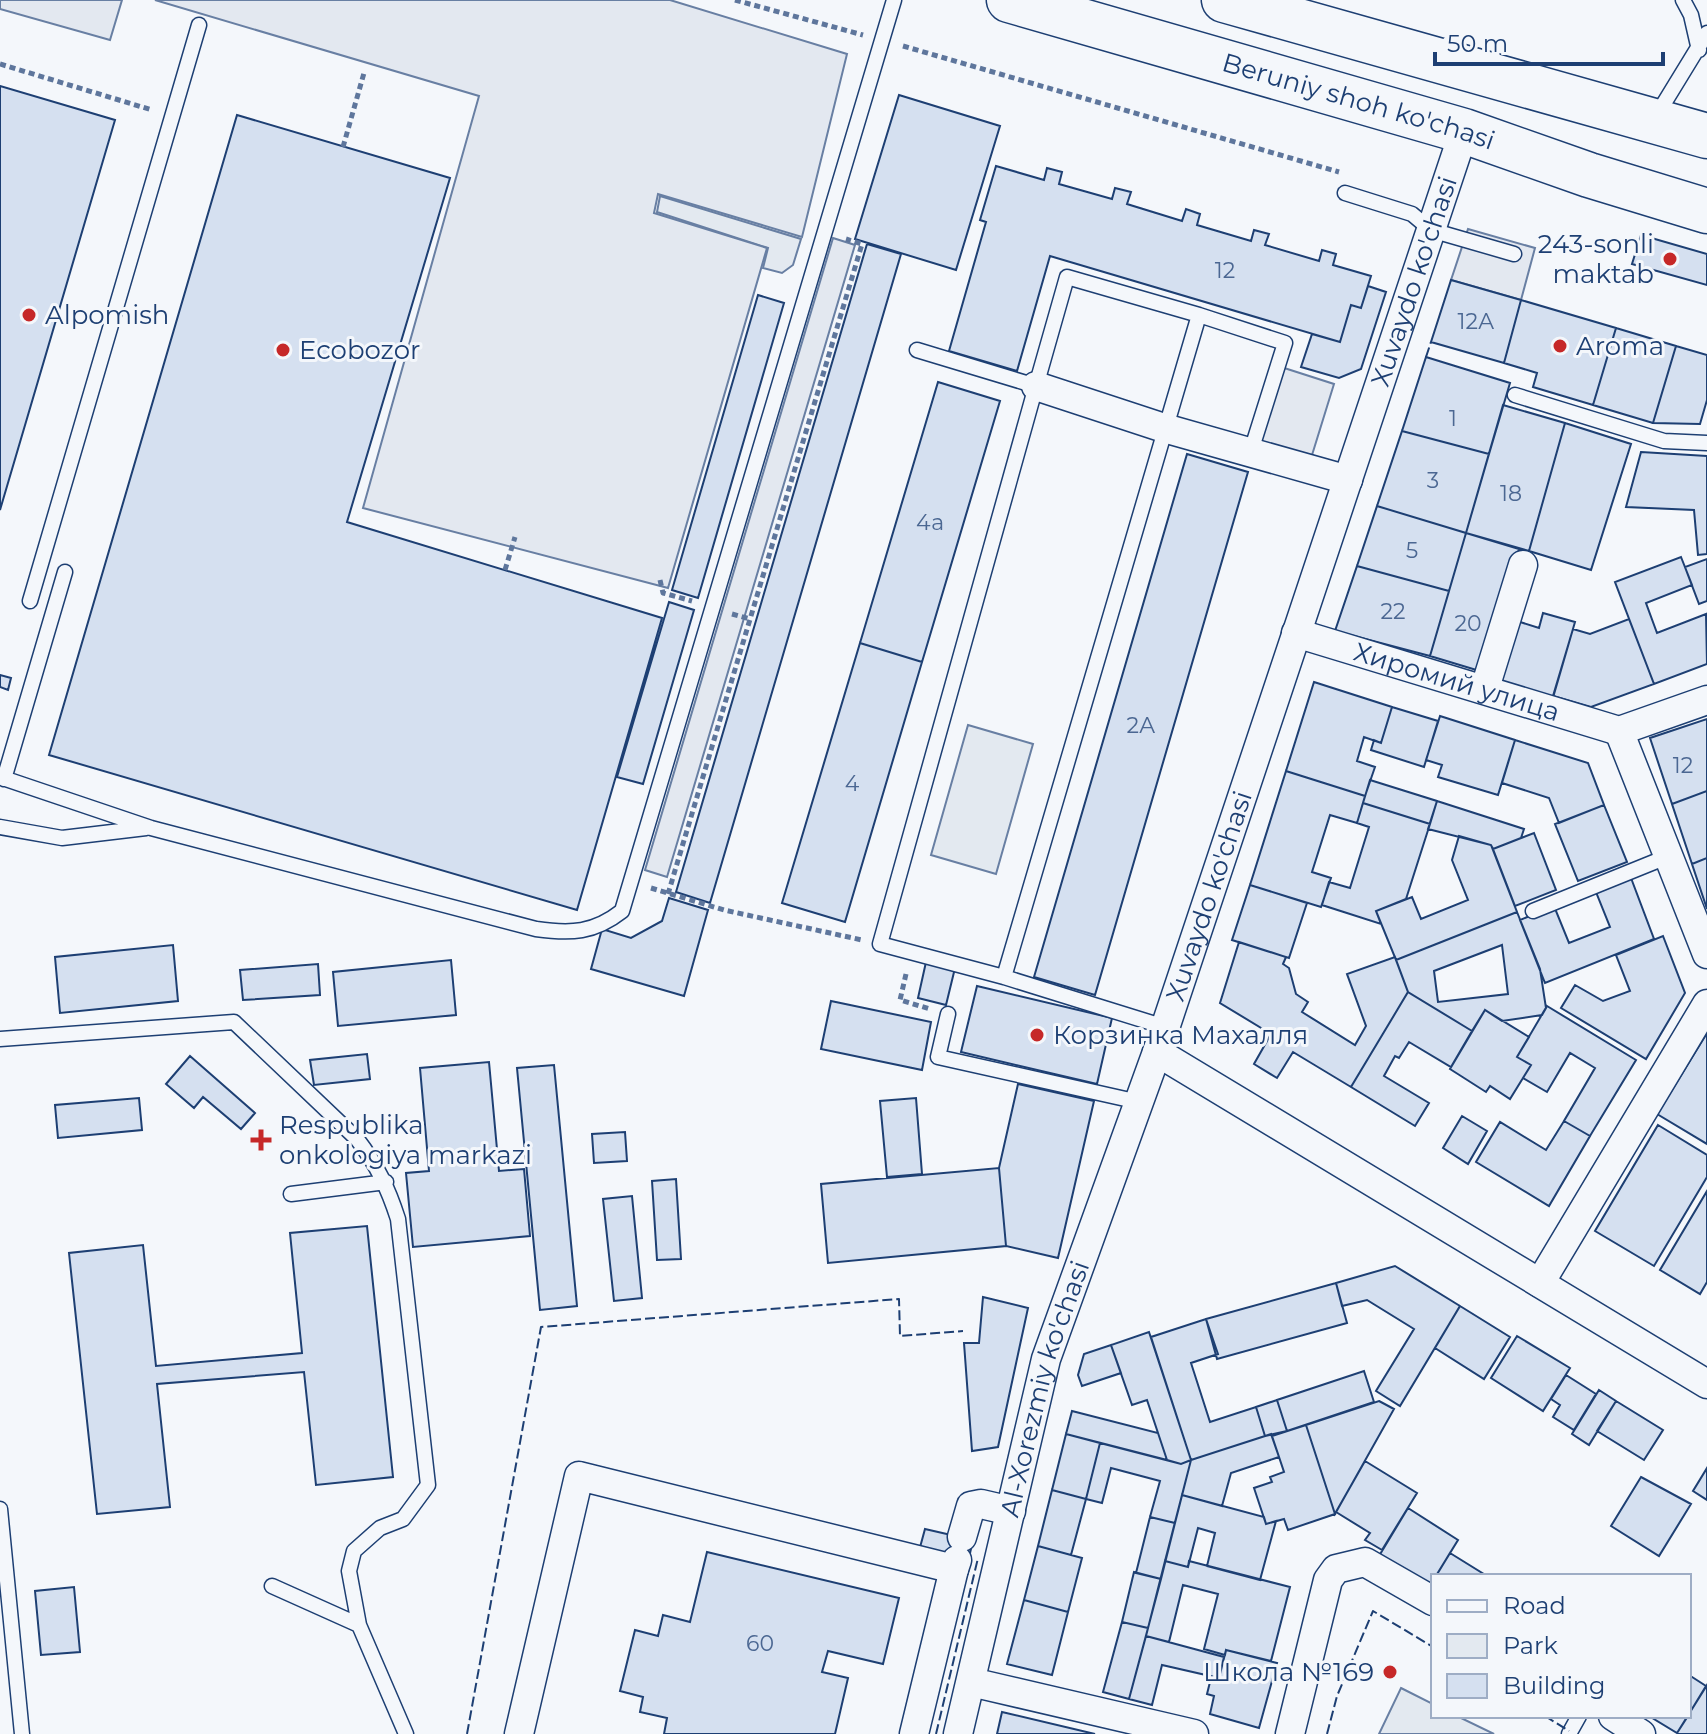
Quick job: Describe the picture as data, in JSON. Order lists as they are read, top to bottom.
{
  "streets": {
    "main road": ["Beruniy shoh ko'chasi"],
    "street": ["Xuvaydo ko'chasi", "Хиромий улица", "Al-Xorezmiy ko'chasi"]
  },
  "crossings": [
    ["Beruniy shoh ko'chasi", "Xuvaydo ko'chasi"],
    ["Xuvaydo ko'chasi", "Хиромий улица"],
    ["Xuvaydo ko'chasi", "Al-Xorezmiy ko'chasi"]
  ],
  "places": {
    "other": [
      "243-sonli maktab",
      "Alpomish",
      "Aroma",
      "Ecobozor",
      "Корзинка Махалля",
      "Школа №169"
    ],
    "health": ["Respublika onkologiya markazi"]
  },
  "house_numbers": [
    "12",
    "12А",
    "1",
    "3",
    "18",
    "4а",
    "5",
    "22",
    "20",
    "2А",
    "12",
    "4",
    "60"
  ],
  "legend": ["Road", "Park", "Building"],
  "scale_bar": "50 m"
}
